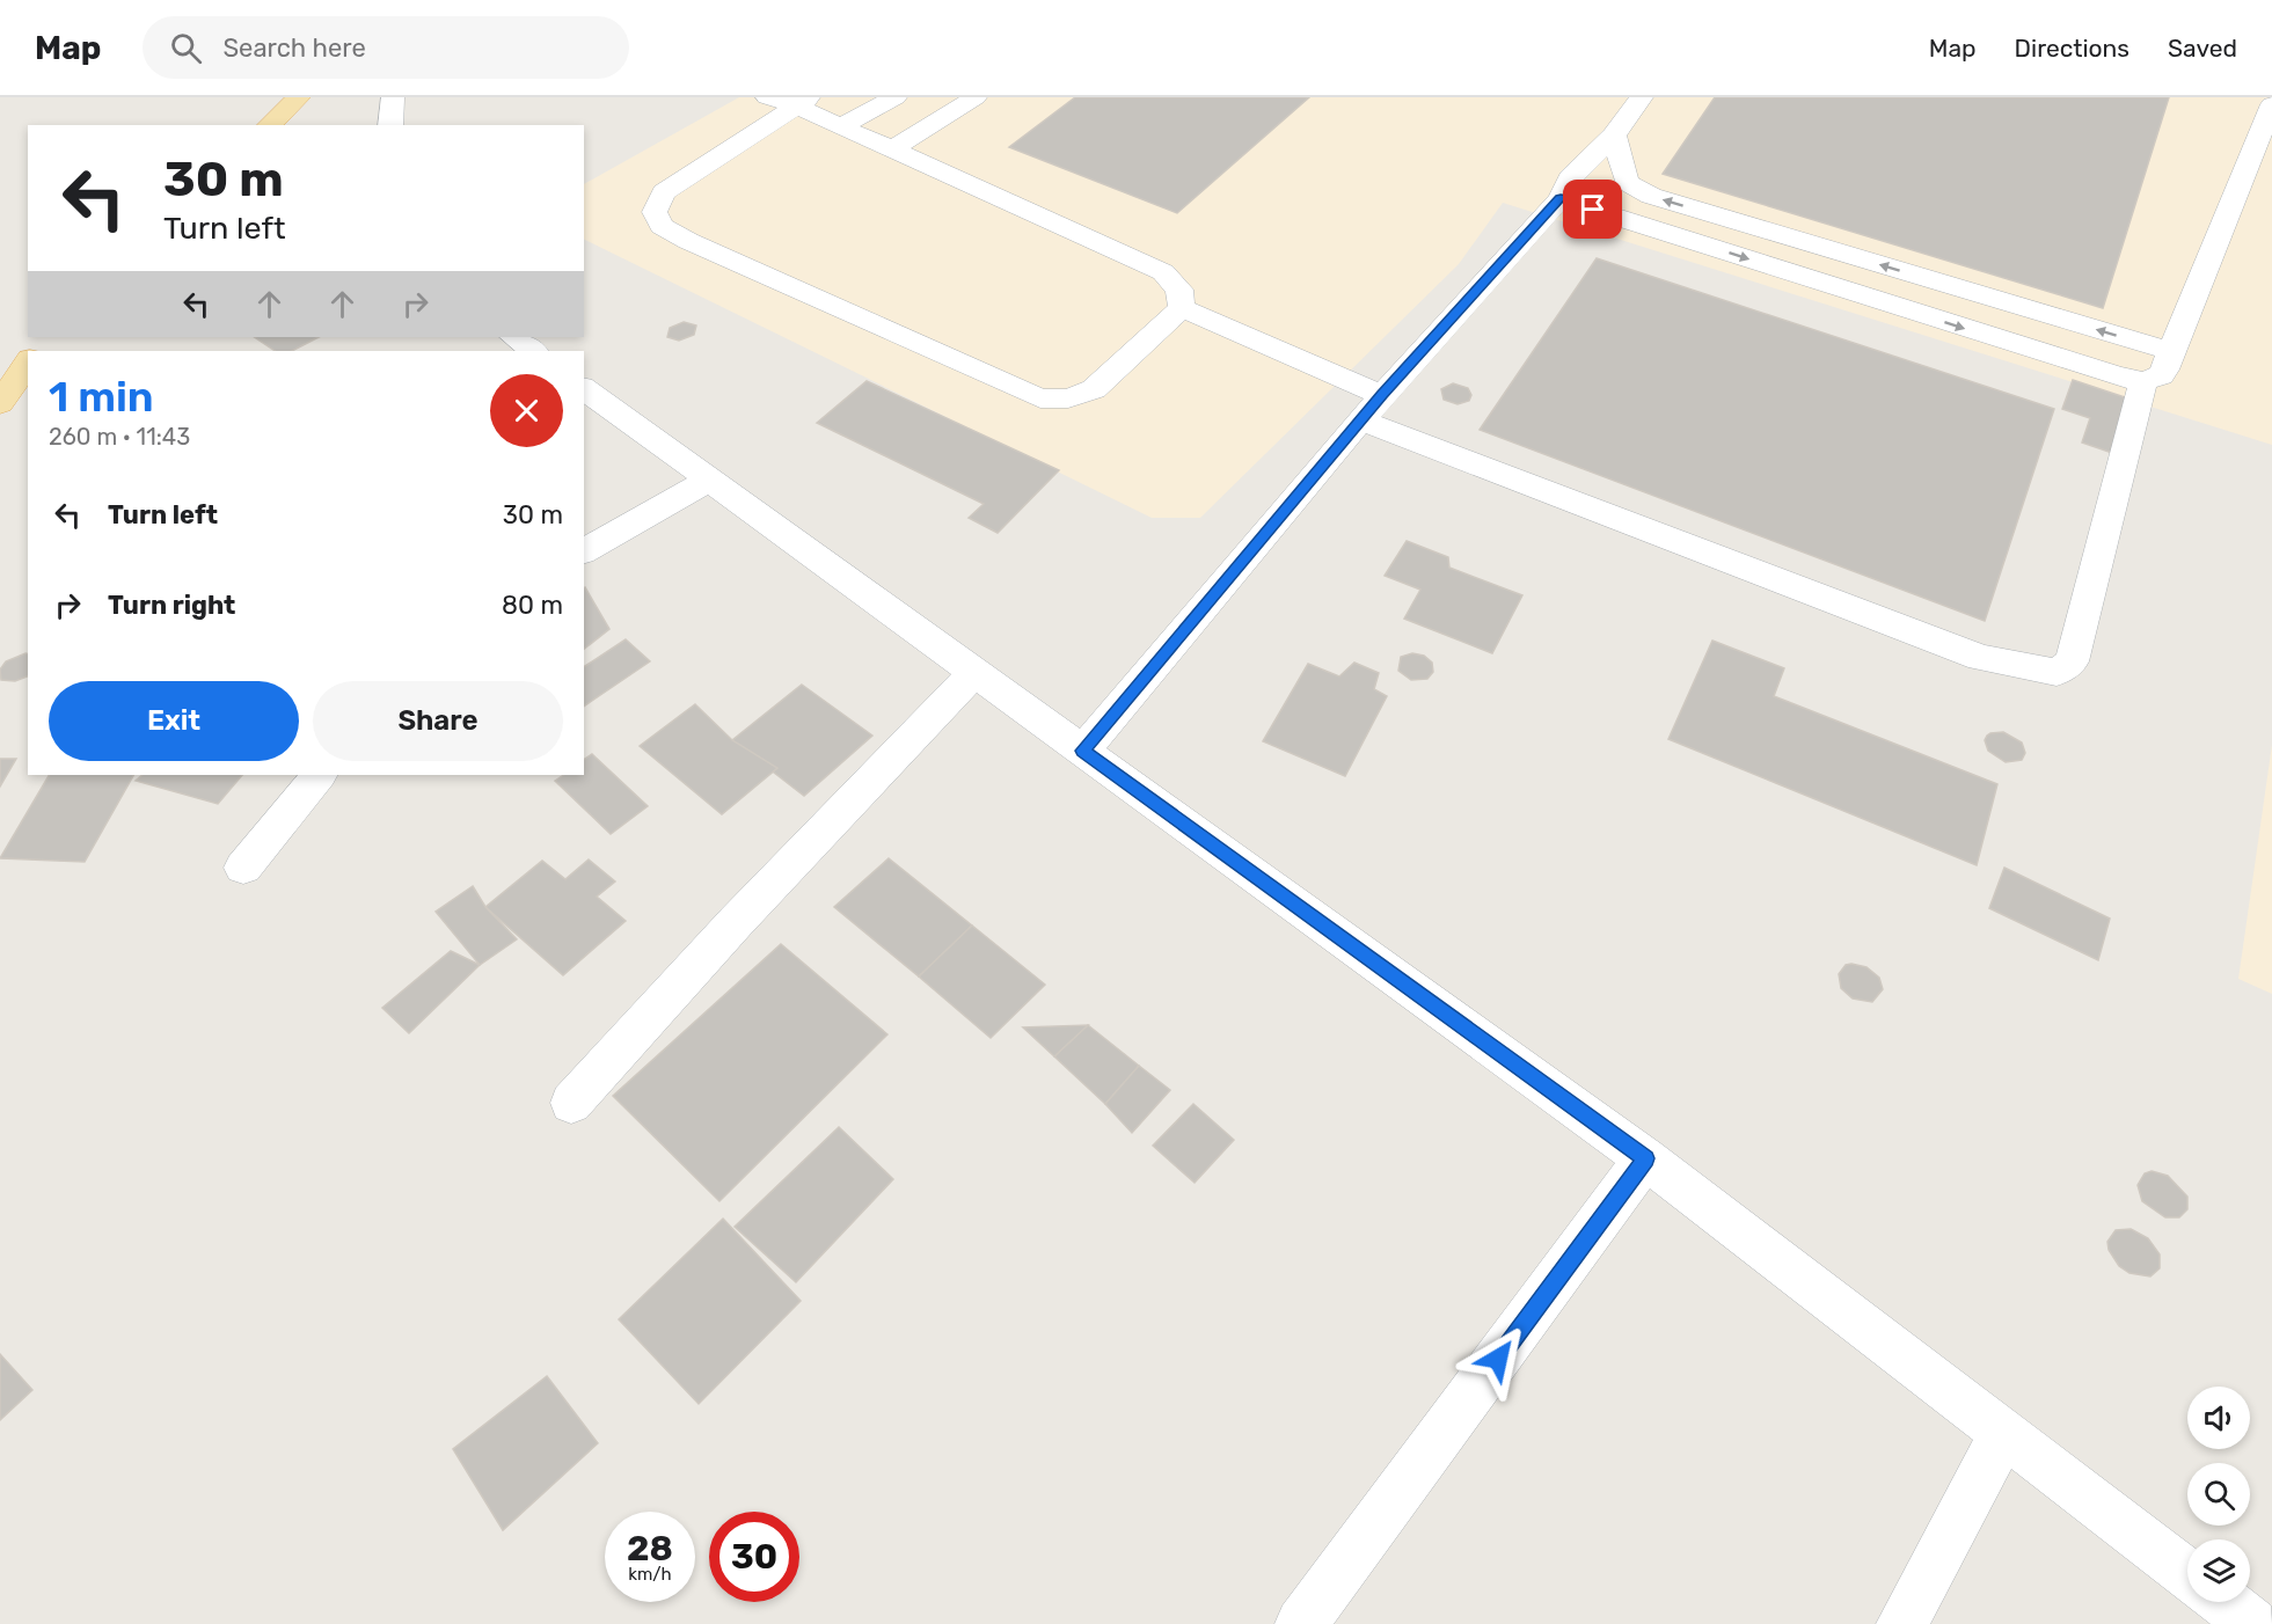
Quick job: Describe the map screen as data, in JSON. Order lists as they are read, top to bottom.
{
  "page": {
    "header": "Map",
    "search": "Search here",
    "nav": ["Map", "Directions", "Saved"],
    "turn": ["30 m", "Turn left"],
    "heading": ["1 min", "260 m · 11:43"],
    "list": [
      {
        "name": "Turn left",
        "value": "30 m"
      },
      {
        "name": "Turn right",
        "value": "80 m"
      }
    ],
    "buttons": ["Exit", "Share"],
    "speed": "28 km/h",
    "limit": "30"
  }
}
